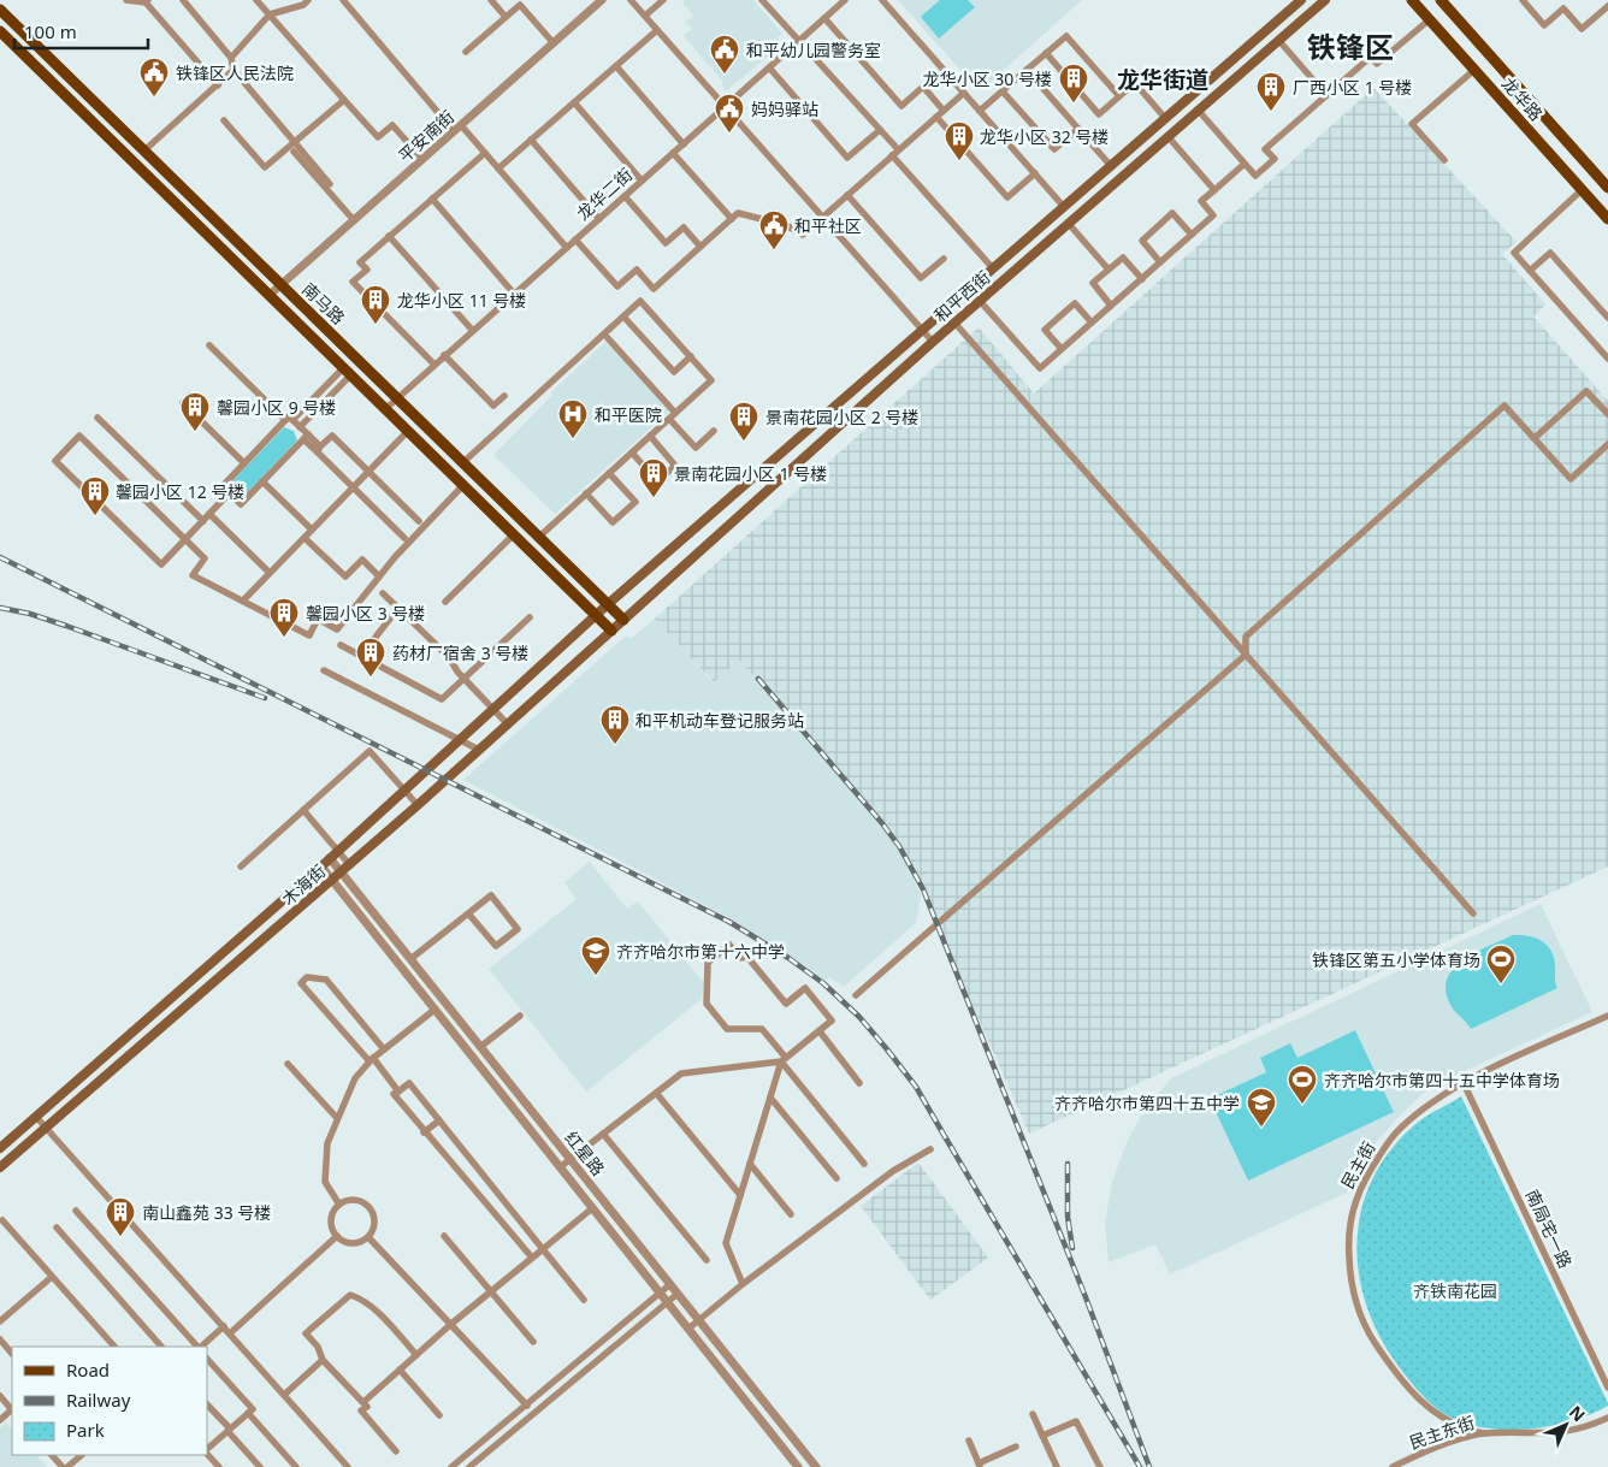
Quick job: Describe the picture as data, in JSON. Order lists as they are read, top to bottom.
{
  "streets": {
    "main road": [
      "龙华路",
      "和平西街",
      "南马路",
      "木海街"
    ],
    "street": [
      "平安南街",
      "龙华二街",
      "红星路",
      "民主街",
      "南局宅一路",
      "民主东街"
    ]
  },
  "crossings": [
    ["平安南街", "南马路"],
    ["龙华二街", "南马路"],
    ["和平西街", "南马路"],
    ["和平西街", "木海街"],
    ["南马路", "木海街"],
    ["木海街", "红星路"],
    ["民主街", "南局宅一路"],
    ["民主街", "民主东街"]
  ],
  "districts": ["铁锋区", "龙华街道"],
  "parks": ["齐铁南花园"],
  "places": {
    "public building": [
      "和平幼儿园警务室",
      "铁锋区人民法院",
      "妈妈驿站",
      "和平社区"
    ],
    "building": [
      "龙华小区 30 号楼",
      "厂西小区 1 号楼",
      "龙华小区 32 号楼",
      "龙华小区 11 号楼",
      "馨园小区 9 号楼",
      "景南花园小区 2 号楼",
      "景南花园小区 1 号楼",
      "馨园小区 12 号楼",
      "馨园小区 3 号楼",
      "药材厂宿舍 3 号楼",
      "和平机动车登记服务站",
      "南山鑫苑 33 号楼"
    ],
    "hospital": ["和平医院"],
    "school or university": ["齐齐哈尔市第十六中学", "齐齐哈尔市第四十五中学"],
    "sports": ["铁锋区第五小学体育场", "齐齐哈尔市第四十五中学体育场"]
  },
  "legend": ["Road", "Railway", "Park"],
  "scale_bar": "100 m",
  "north": "top right"
}
